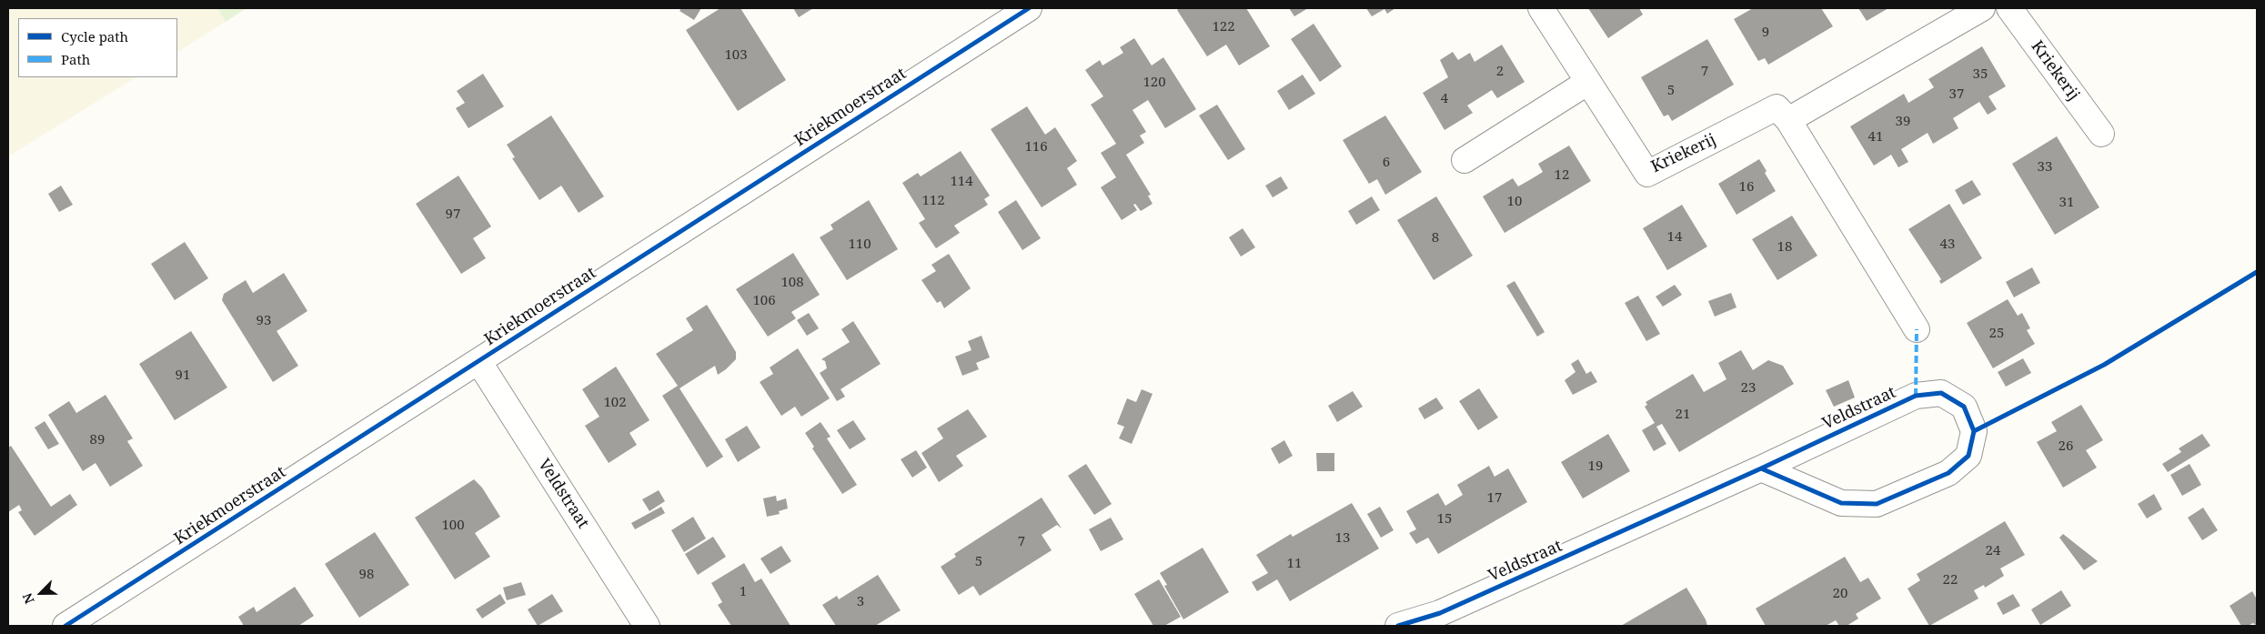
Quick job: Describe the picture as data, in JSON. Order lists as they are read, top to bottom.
{
  "streets": {
    "street": ["Kriekerij", "Kriekmoerstraat", "Veldstraat"]
  },
  "crossings": [
    ["Kriekmoerstraat", "Veldstraat"]
  ],
  "house_numbers": [
    "122",
    "9",
    "103",
    "2",
    "7",
    "35",
    "120",
    "5",
    "37",
    "4",
    "39",
    "41",
    "116",
    "6",
    "33",
    "12",
    "114",
    "16",
    "112",
    "10",
    "31",
    "97",
    "14",
    "8",
    "110",
    "43",
    "18",
    "108",
    "106",
    "93",
    "25",
    "91",
    "23",
    "102",
    "21",
    "89",
    "26",
    "19",
    "17",
    "15",
    "100",
    "13",
    "7",
    "24",
    "5",
    "11",
    "98",
    "22",
    "1",
    "20",
    "3"
  ],
  "legend": ["Cycle path", "Path"],
  "north": "bottom left"
}
